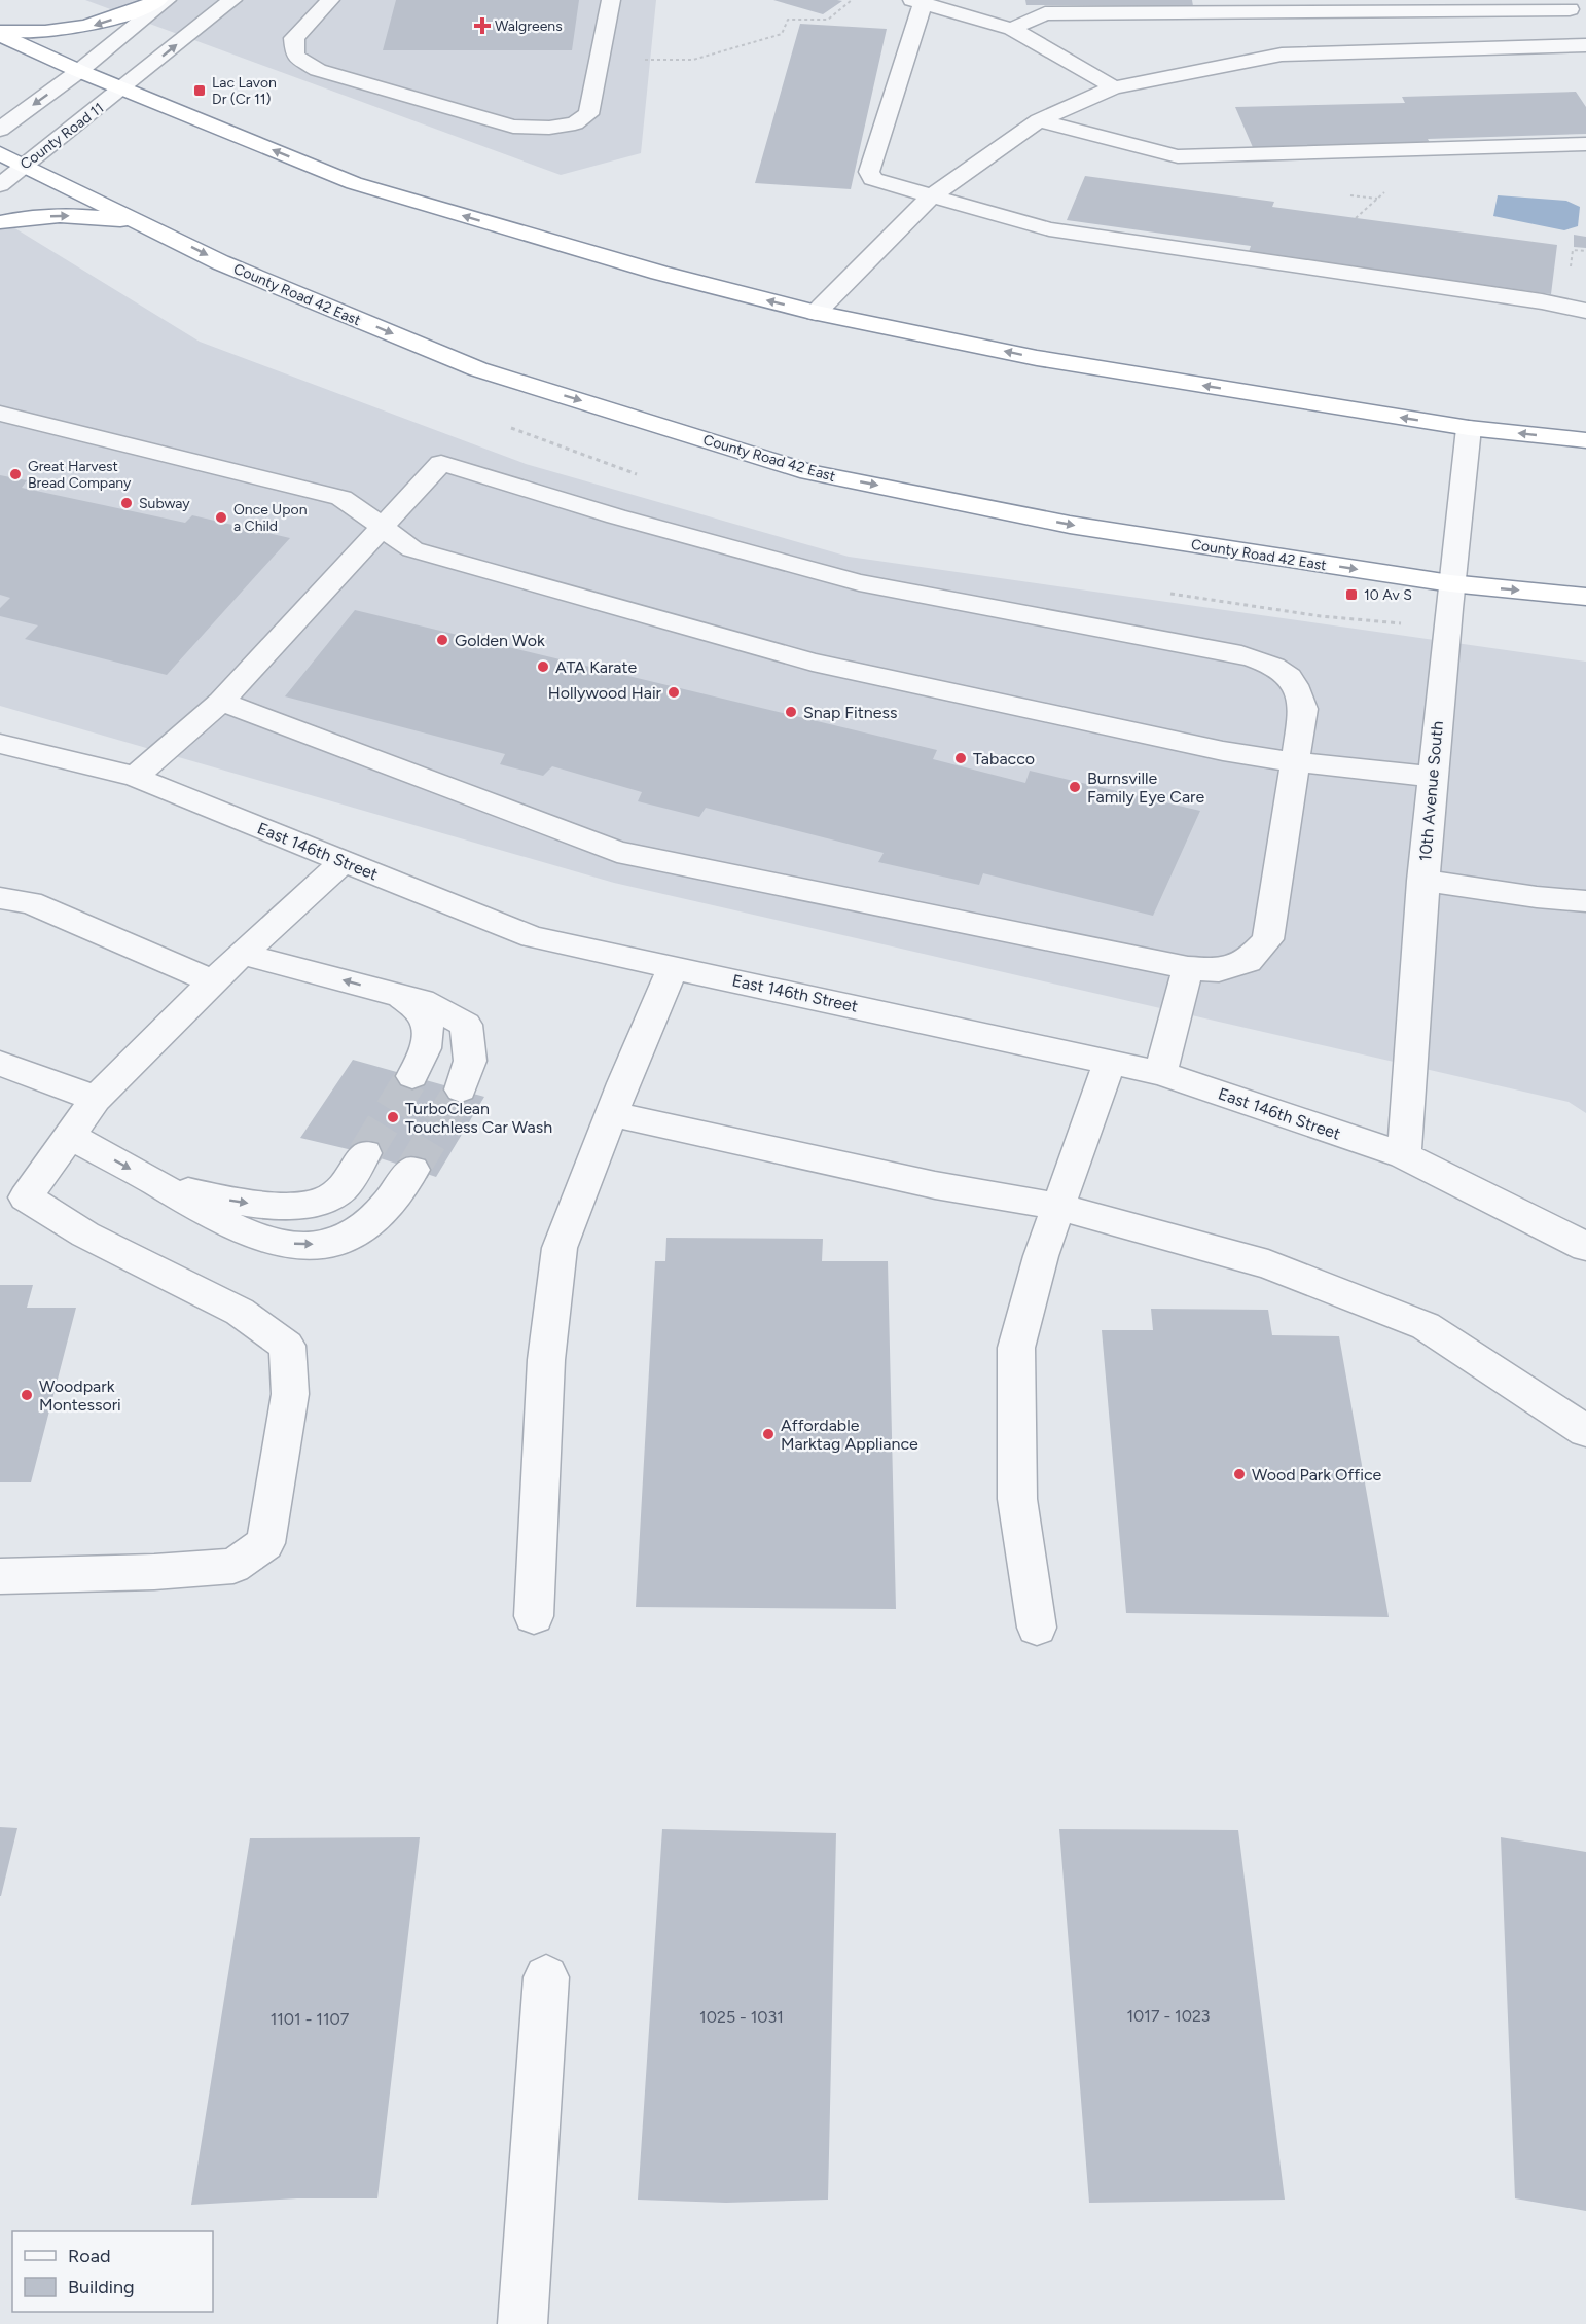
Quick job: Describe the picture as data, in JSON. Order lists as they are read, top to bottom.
{
  "streets": {
    "highway": ["County Road 42 East"],
    "street": ["County Road 11", "10th Avenue South", "East 146th Street"]
  },
  "crossings": [
    ["County Road 11", "County Road 42 East"],
    ["County Road 42 East", "10th Avenue South"],
    ["10th Avenue South", "East 146th Street"]
  ],
  "places": {
    "health": ["Walgreens"],
    "transit": ["Lac Lavon Dr (Cr 11)", "10 Av S"],
    "other": [
      "Great Harvest Bread Company",
      "Subway",
      "Once Upon a Child",
      "Golden Wok",
      "ATA Karate",
      "Hollywood Hair",
      "Snap Fitness",
      "Tabacco",
      "Burnsville Family Eye Care",
      "TurboClean Touchless Car Wash",
      "Woodpark Montessori",
      "Affordable Marktag Appliance",
      "Wood Park Office"
    ]
  },
  "house_numbers": ["1017 - 1023", "1025 - 1031", "1101 - 1107"],
  "legend": ["Road", "Building"]
}
